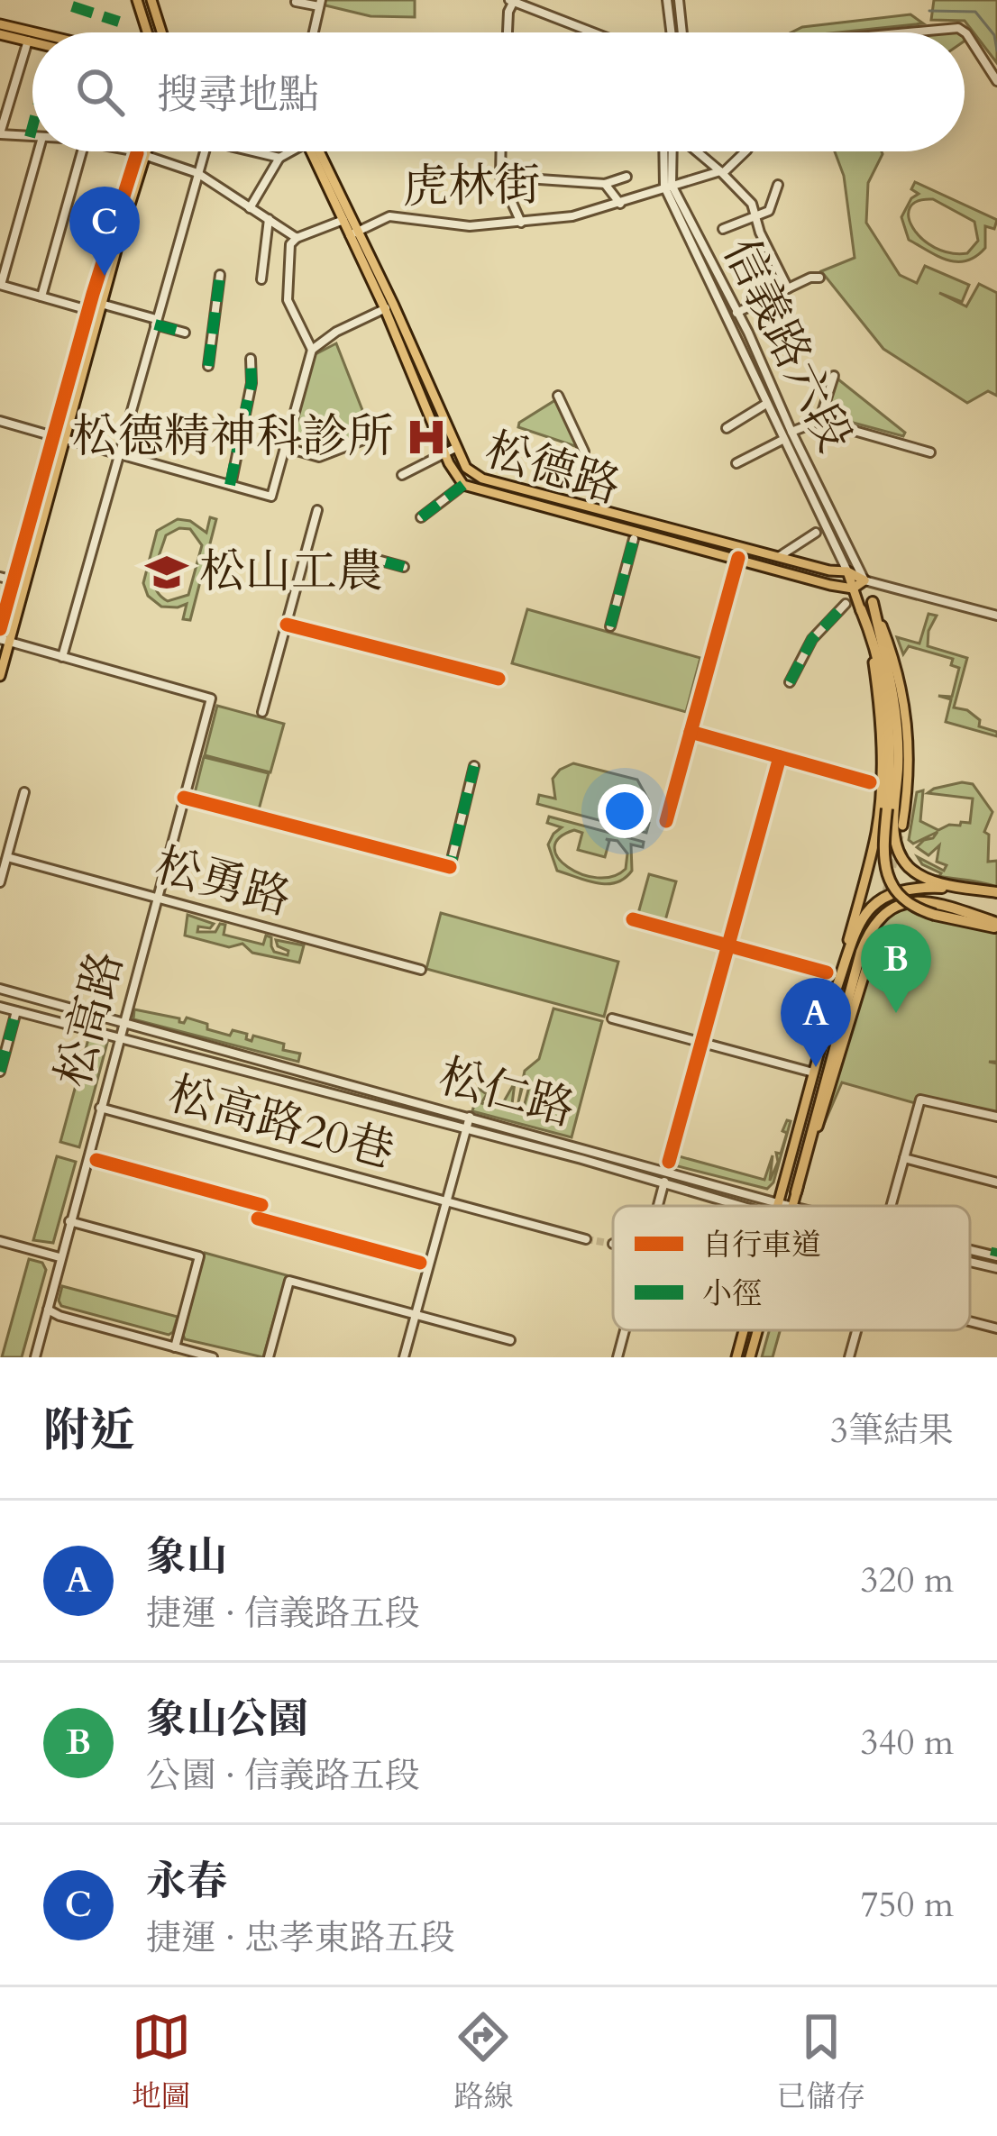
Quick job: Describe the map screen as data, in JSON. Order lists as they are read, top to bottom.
{
  "streets": {
    "main road": ["松德路"],
    "street": [
      "虎林街",
      "信義路六段",
      "松勇路",
      "松高路",
      "松仁路",
      "松高路20巷"
    ]
  },
  "crossings": [
    ["虎林街", "信義路六段"],
    ["虎林街", "松德路"],
    ["信義路六段", "松德路"],
    ["松勇路", "松高路"],
    ["松高路", "松仁路"],
    ["松高路", "松高路20巷"]
  ],
  "places": {
    "hospital": ["松德精神科診所"],
    "school or university": ["松山工農"]
  },
  "legend": ["自行車道", "小徑"],
  "page": {
    "search": "搜尋地點",
    "pins": ["C", "B", "A"],
    "heading": ["附近", "3筆結果"],
    "list": [
      {
        "mark": "A",
        "name": "象山",
        "note": "捷運 · 信義路五段",
        "value": "320 m"
      },
      {
        "mark": "B",
        "name": "象山公園",
        "note": "公園 · 信義路五段",
        "value": "340 m"
      },
      {
        "mark": "C",
        "name": "永春",
        "note": "捷運 · 忠孝東路五段",
        "value": "750 m"
      }
    ],
    "nav": ["地圖", "路線", "已儲存"]
  }
}
